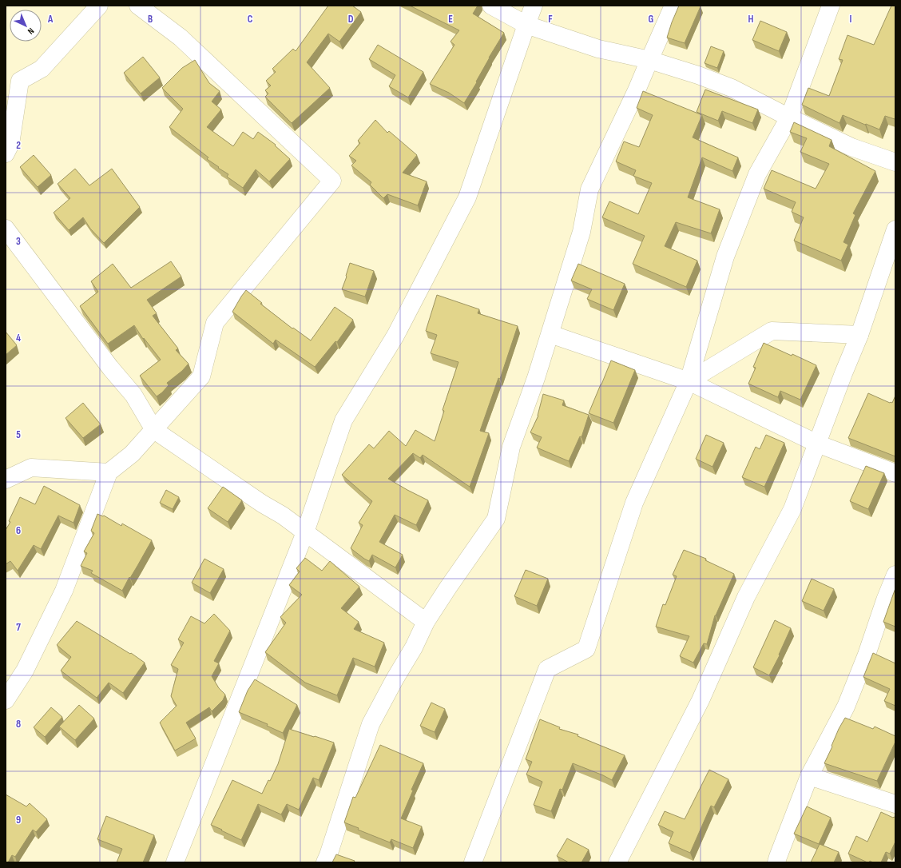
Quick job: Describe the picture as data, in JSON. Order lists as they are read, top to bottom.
{
  "north": "bottom right",
  "grid": {
    "columns": [
      "A",
      "B",
      "C",
      "D",
      "E",
      "F",
      "G",
      "H",
      "I"
    ],
    "rows": [
      "2",
      "3",
      "4",
      "5",
      "6",
      "7",
      "8",
      "9"
    ]
  }
}
